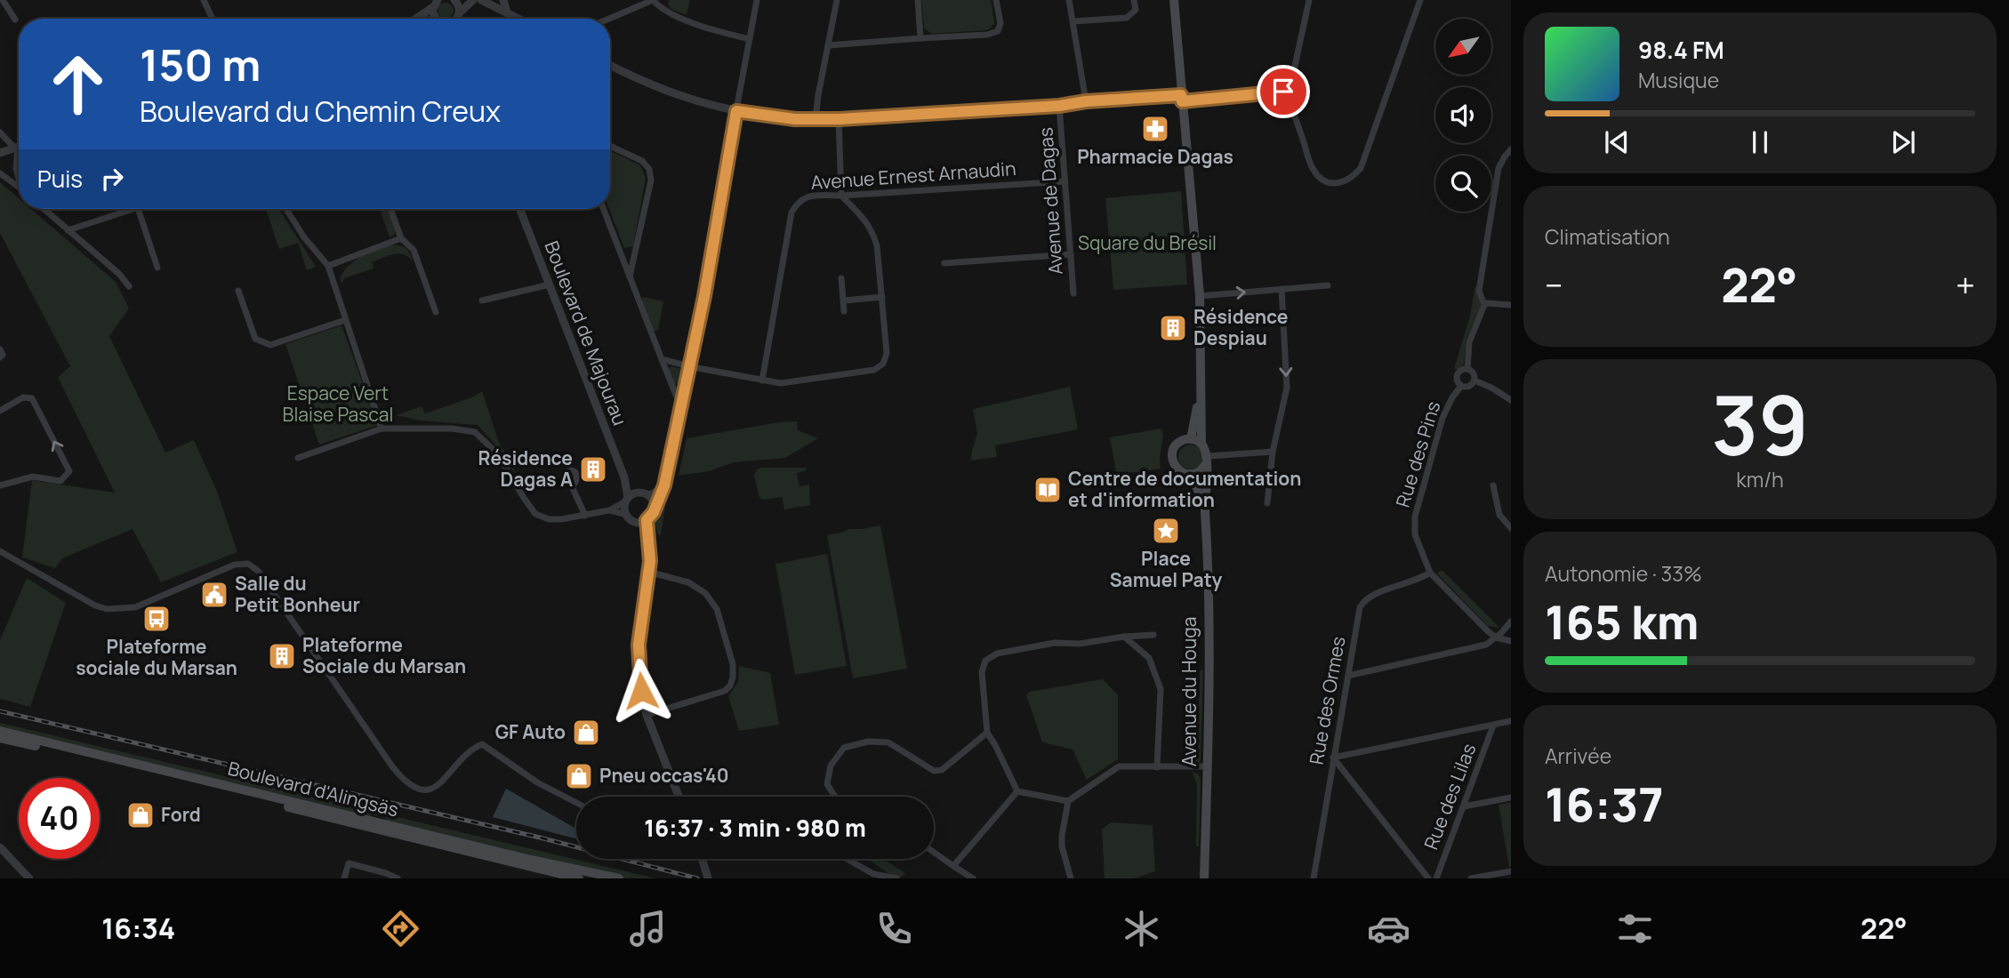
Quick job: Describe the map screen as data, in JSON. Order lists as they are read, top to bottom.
{
  "streets": {
    "main road": ["Avenue du Houga", "Boulevard d'Alingsäs"],
    "street": [
      "Avenue Ernest Arnaudin",
      "Avenue de Dagas",
      "Boulevard de Majourau",
      "Rue des Pins",
      "Rue des Ormes",
      "Rue des Lilas"
    ]
  },
  "crossings": [
    ["Avenue Ernest Arnaudin", "Avenue de Dagas"],
    ["Rue des Pins", "Rue des Ormes"]
  ],
  "parks": ["Square du Brésil", "Espace Vert Blaise Pascal"],
  "places": {
    "pharmacy": ["Pharmacie Dagas"],
    "building": ["Résidence Despiau", "Résidence Dagas A", "Plateforme Sociale du Marsan"],
    "library": ["Centre de documentation et d'information"],
    "place": ["Place Samuel Paty"],
    "public building": ["Salle du Petit Bonheur"],
    "bus stop": ["Plateforme sociale du Marsan"],
    "shop": ["GF Auto", "Pneu occas'40", "Ford"]
  },
  "north": "bottom left",
  "page": {
    "turn": ["150 m", "Boulevard du Chemin Creux"],
    "song": ["98.4 FM", "Musique"],
    "then": "Puis",
    "tile": [
      "Climatisation",
      ["39", "km/h"],
      ["Autonomie · 33%", "165 km"],
      ["Arrivée", "16:37"]
    ],
    "heat": ["−", "22°", "+"],
    "limit": "40",
    "trip": "16:37 · 3 min · 980 m",
    "tabs": ["16:34", "22°"]
  }
}
